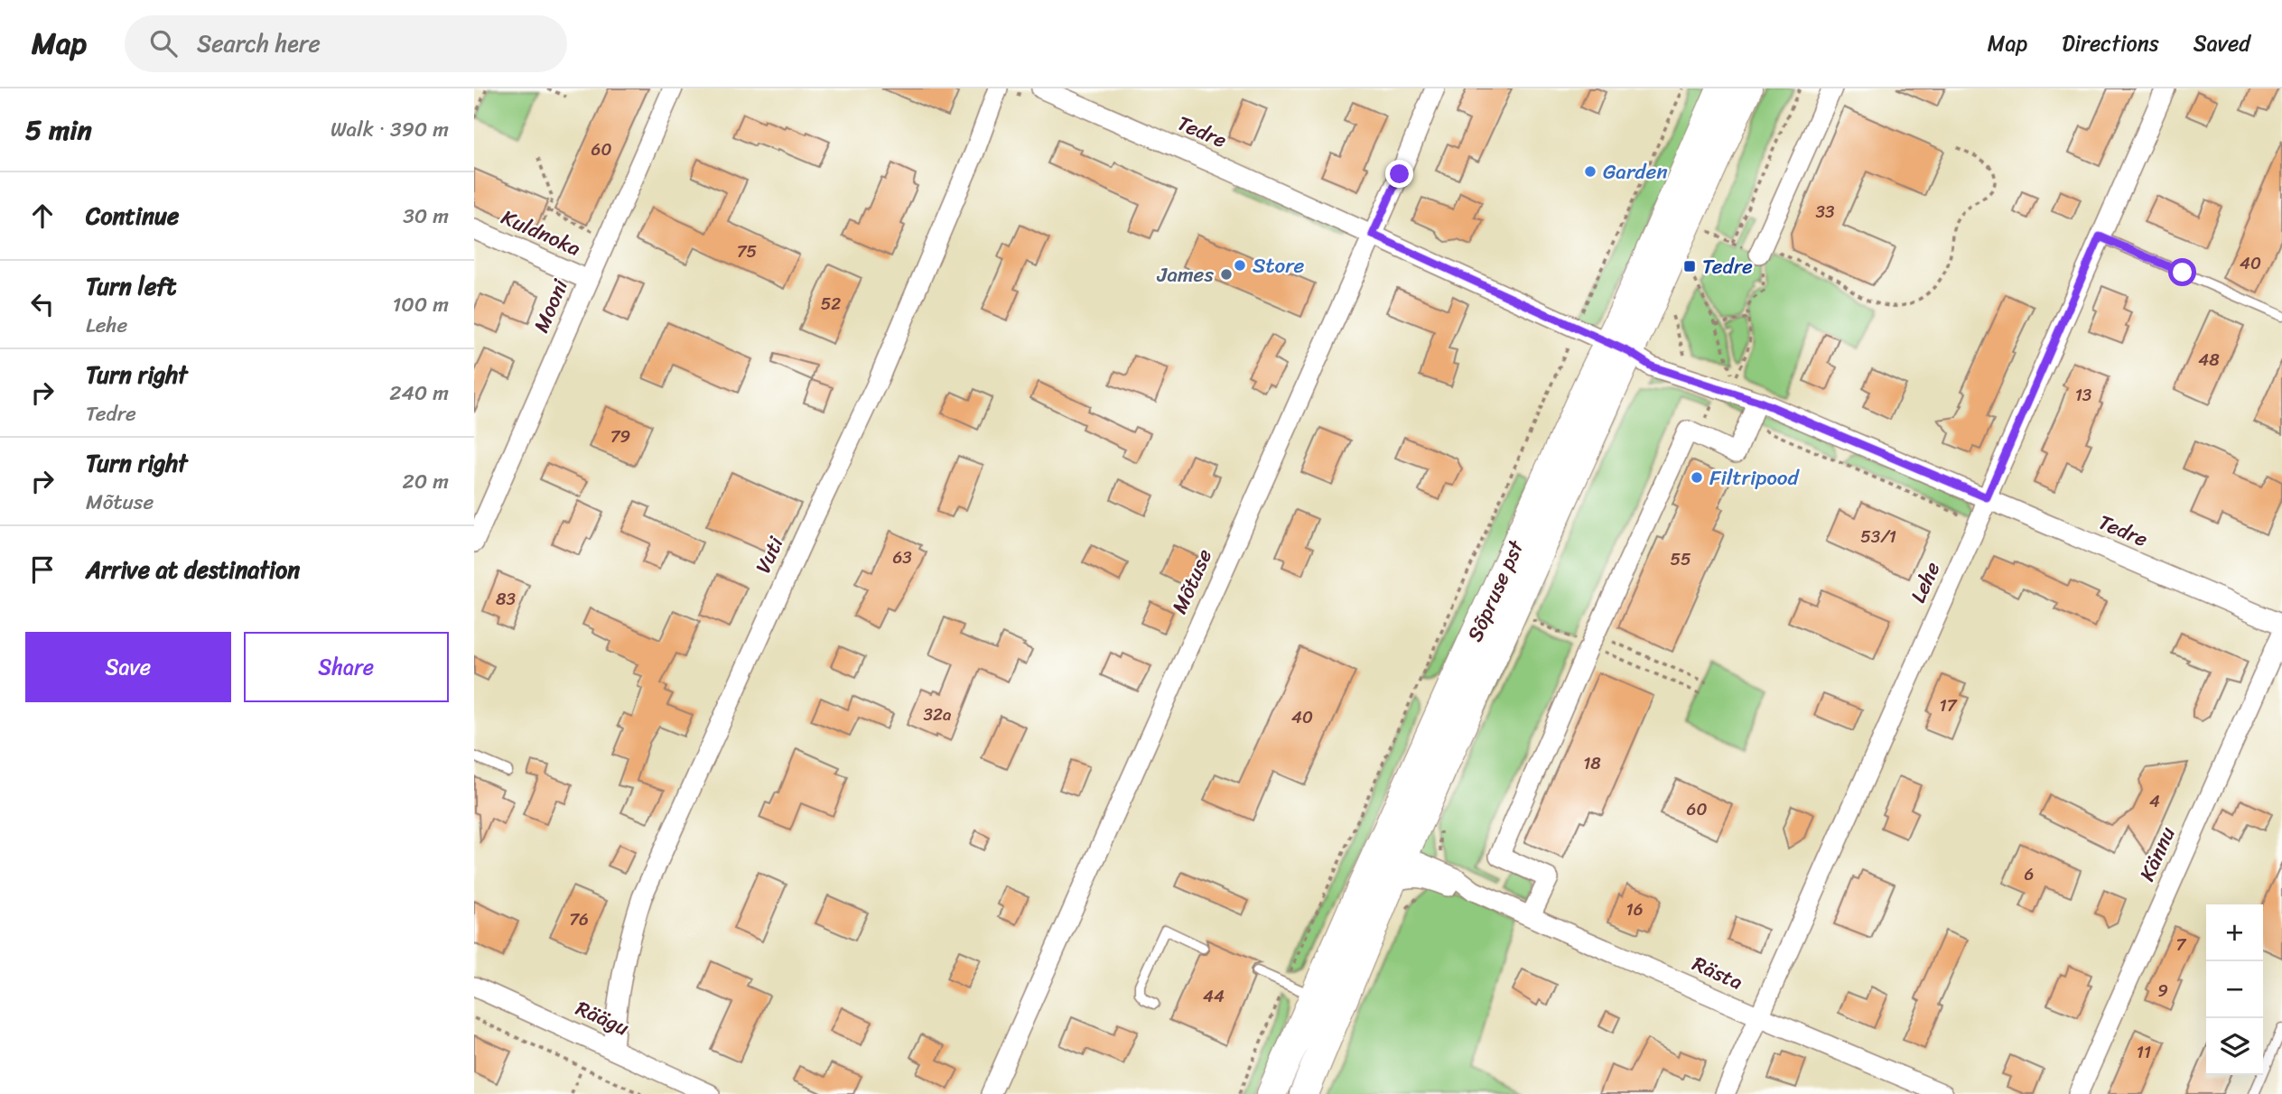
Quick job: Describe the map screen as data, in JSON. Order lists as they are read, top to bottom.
{
  "streets": {
    "main road": ["Sõpruse pst"],
    "street": [
      "Tedre",
      "Kuldnoka",
      "Mooni",
      "Vuti",
      "Mõtuse",
      "Lehe",
      "Kännu",
      "Rästa",
      "Räägu"
    ]
  },
  "crossings": [
    ["Tedre", "Mõtuse"],
    ["Tedre", "Lehe"],
    ["Tedre", "Sõpruse pst"],
    ["Kuldnoka", "Mooni"],
    ["Vuti", "Räägu"],
    ["Lehe", "Rästa"],
    ["Sõpruse pst", "Rästa"]
  ],
  "places": {
    "other": [
      "Garden",
      "Store",
      "James",
      "Filtripood"
    ],
    "transit": ["Tedre"]
  },
  "house_numbers": [
    "60",
    "33",
    "75",
    "40",
    "52",
    "48",
    "13",
    "79",
    "53/1",
    "63",
    "55",
    "83",
    "17",
    "32a",
    "40",
    "18",
    "4",
    "60",
    "6",
    "16",
    "76",
    "7",
    "9",
    "44",
    "11"
  ],
  "page": {
    "header": "Map",
    "search": "Search here",
    "nav": ["Map", "Directions", "Saved"],
    "heading": ["5 min", "Walk · 390 m"],
    "list": [
      ["Continue", "30 m"],
      ["Turn left", "Lehe", "100 m"],
      ["Turn right", "Tedre", "240 m"],
      ["Turn right", "Mõtuse", "20 m"],
      "Arrive at destination"
    ],
    "buttons": ["Save", "Share"],
    "map_buttons": ["+", "−"]
  }
}
